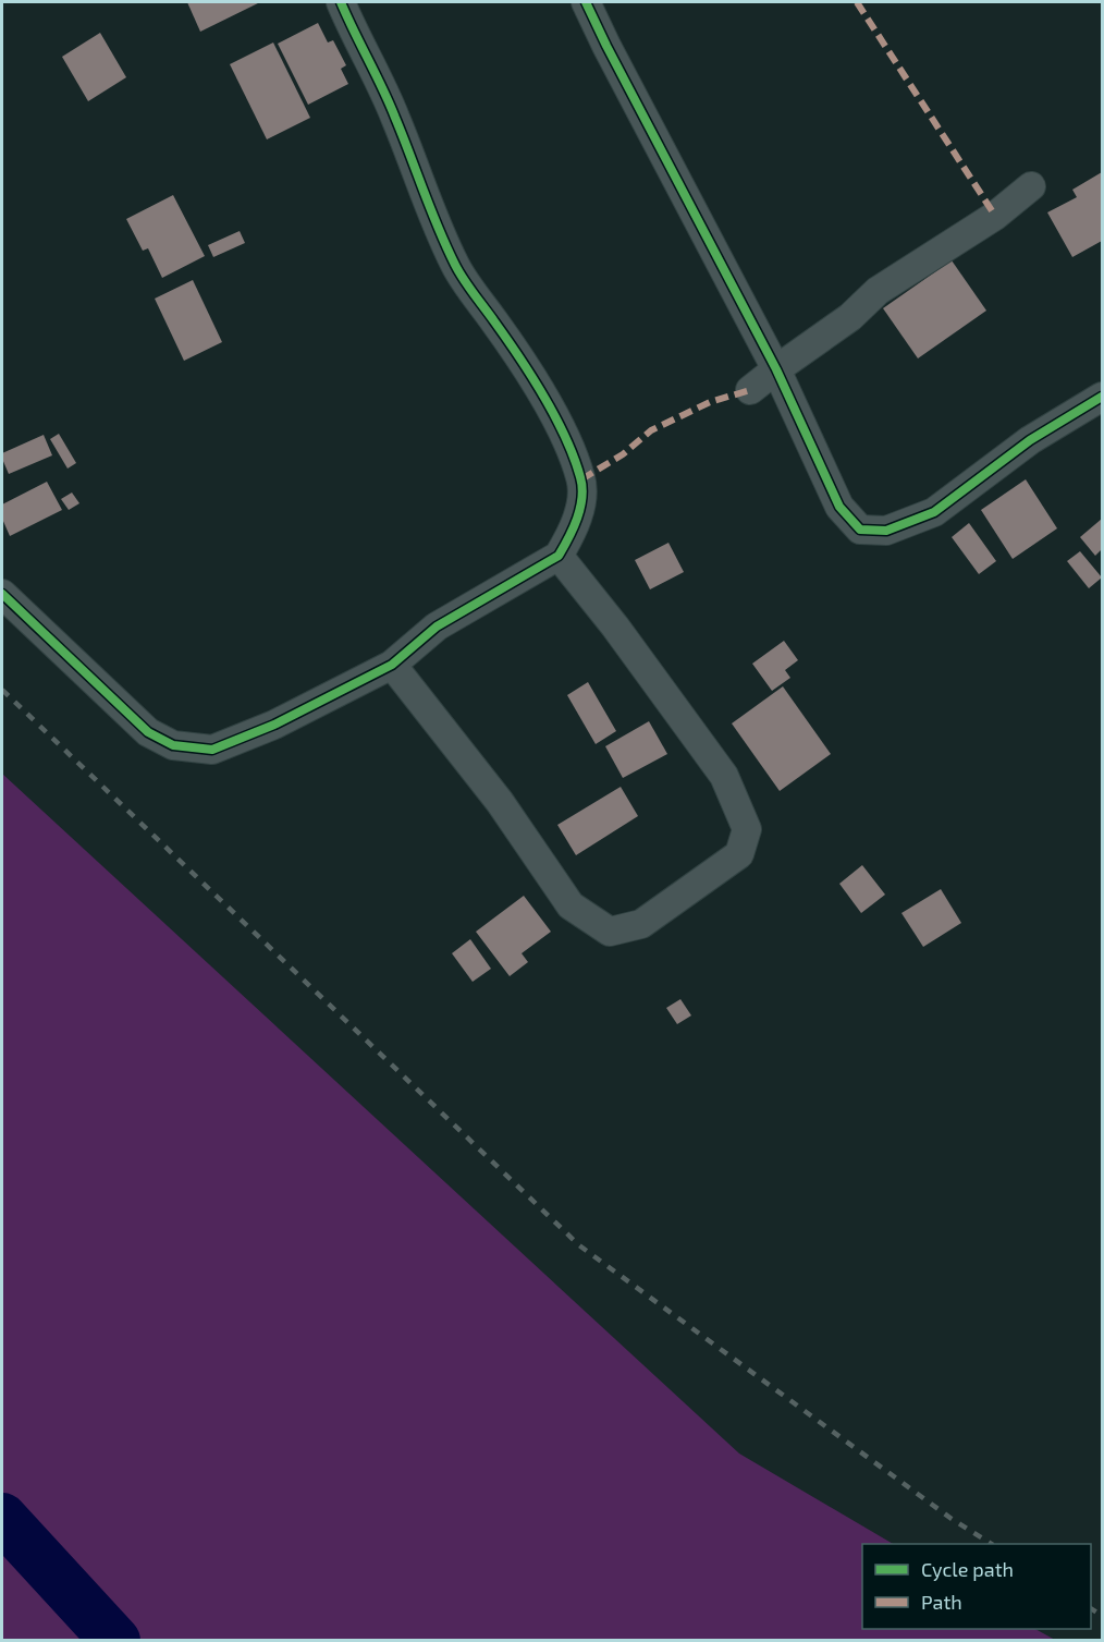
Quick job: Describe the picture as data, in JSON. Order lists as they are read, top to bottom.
{
  "legend": ["Cycle path", "Path"]
}
